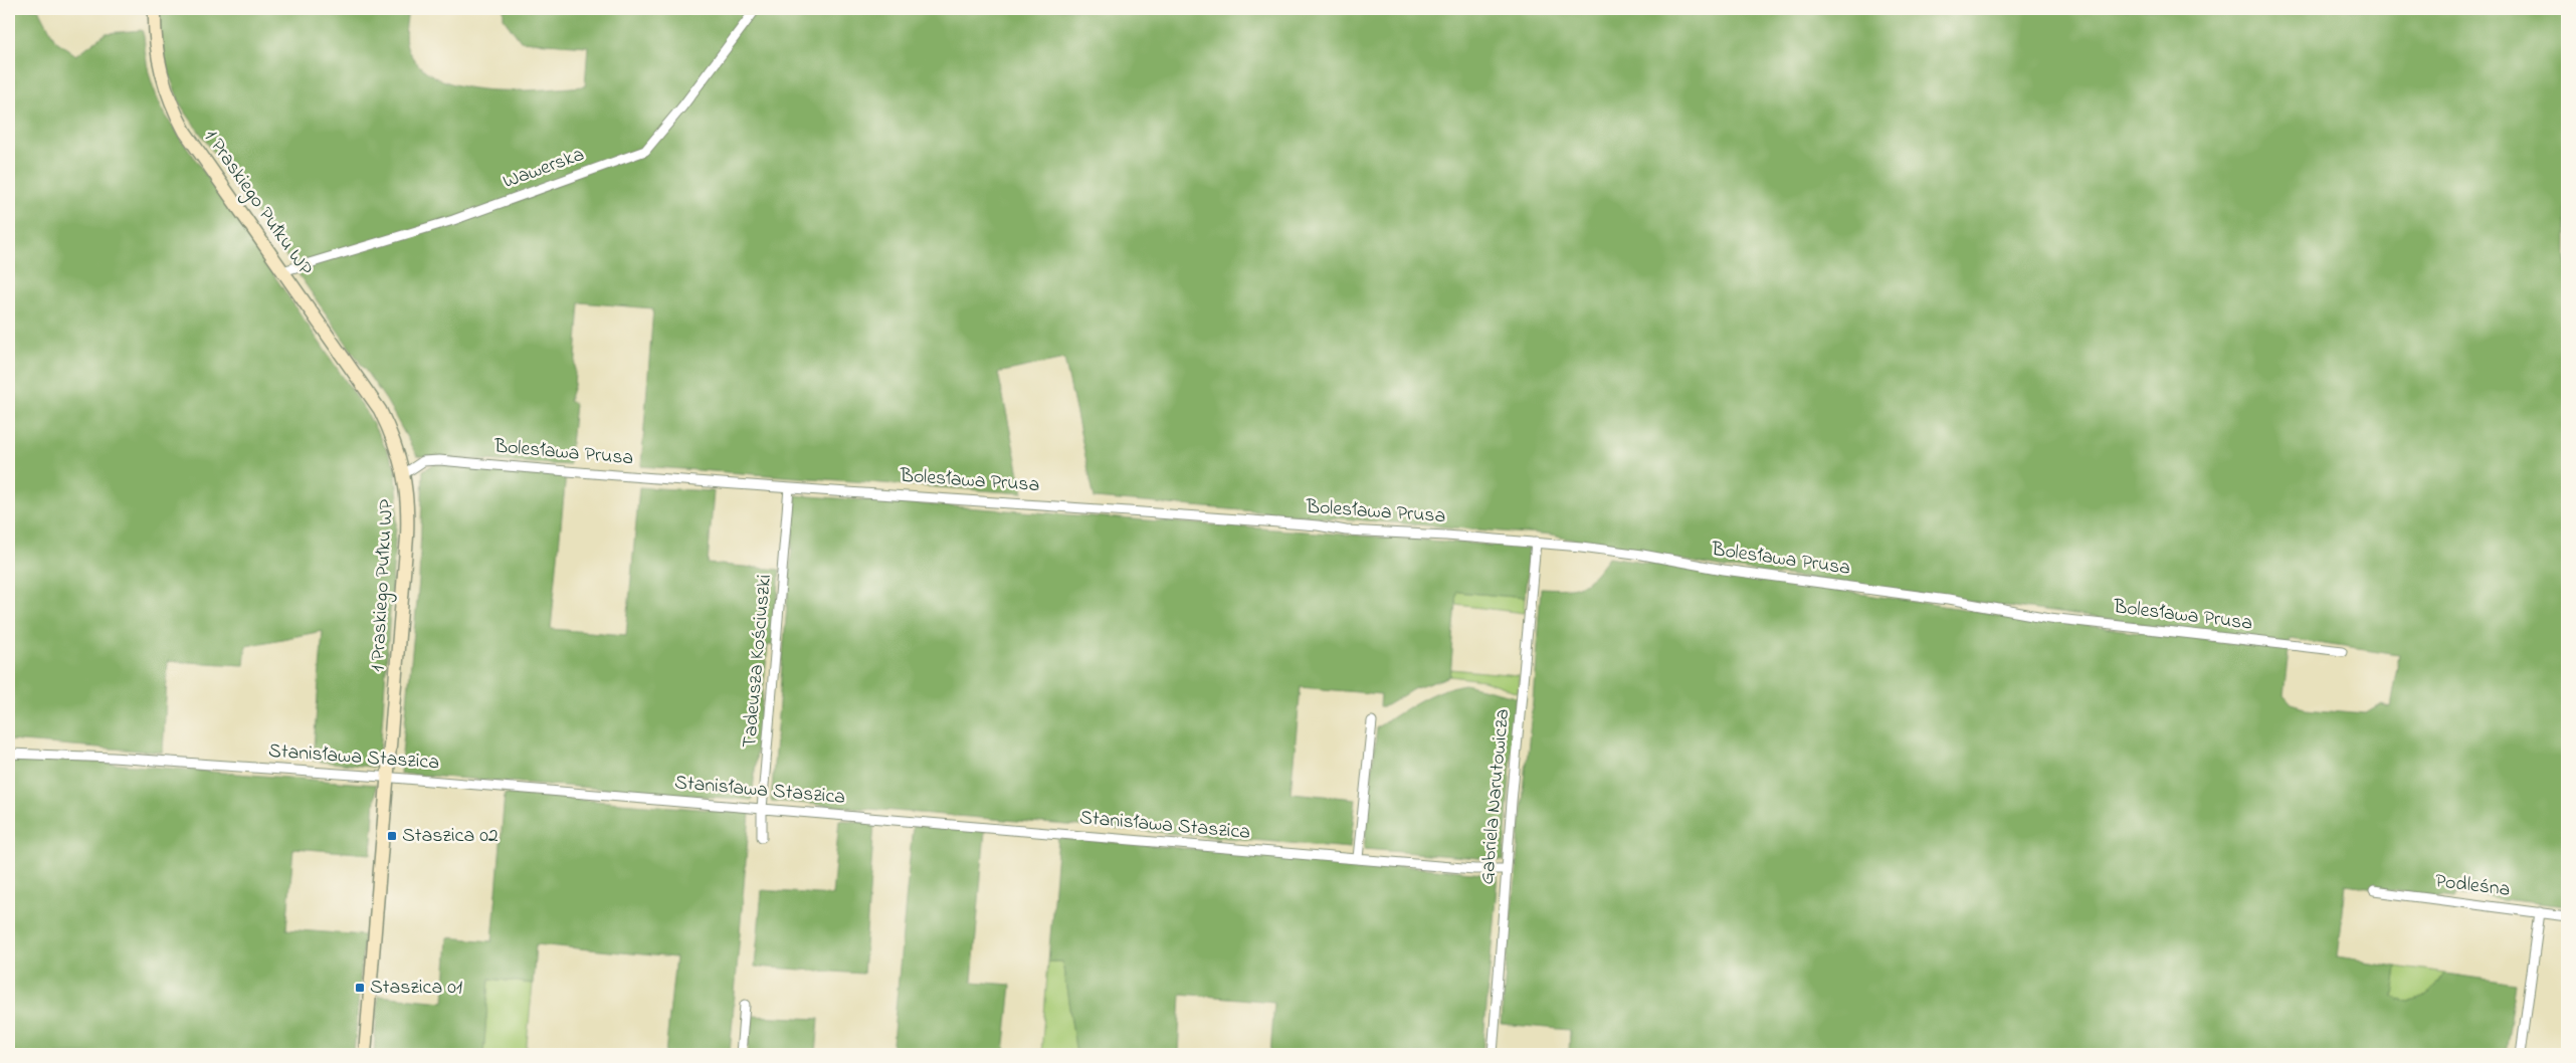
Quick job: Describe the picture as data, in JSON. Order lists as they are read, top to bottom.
{
  "streets": {
    "street": [
      "Wawerska",
      "1 Praskiego Pułku WP",
      "Bolesława Prusa",
      "Tadeusza Kościuszki",
      "Stanisława Staszica",
      "Gabriela Narutowicza",
      "Podleśna"
    ]
  },
  "crossings": [
    ["Wawerska", "1 Praskiego Pułku WP"],
    ["1 Praskiego Pułku WP", "Bolesława Prusa"],
    ["1 Praskiego Pułku WP", "Stanisława Staszica"],
    ["Bolesława Prusa", "Tadeusza Kościuszki"],
    ["Bolesława Prusa", "Gabriela Narutowicza"],
    ["Tadeusza Kościuszki", "Stanisława Staszica"],
    ["Stanisława Staszica", "Gabriela Narutowicza"]
  ],
  "places": {
    "transit": ["Staszica 02", "Staszica 01"]
  }
}
